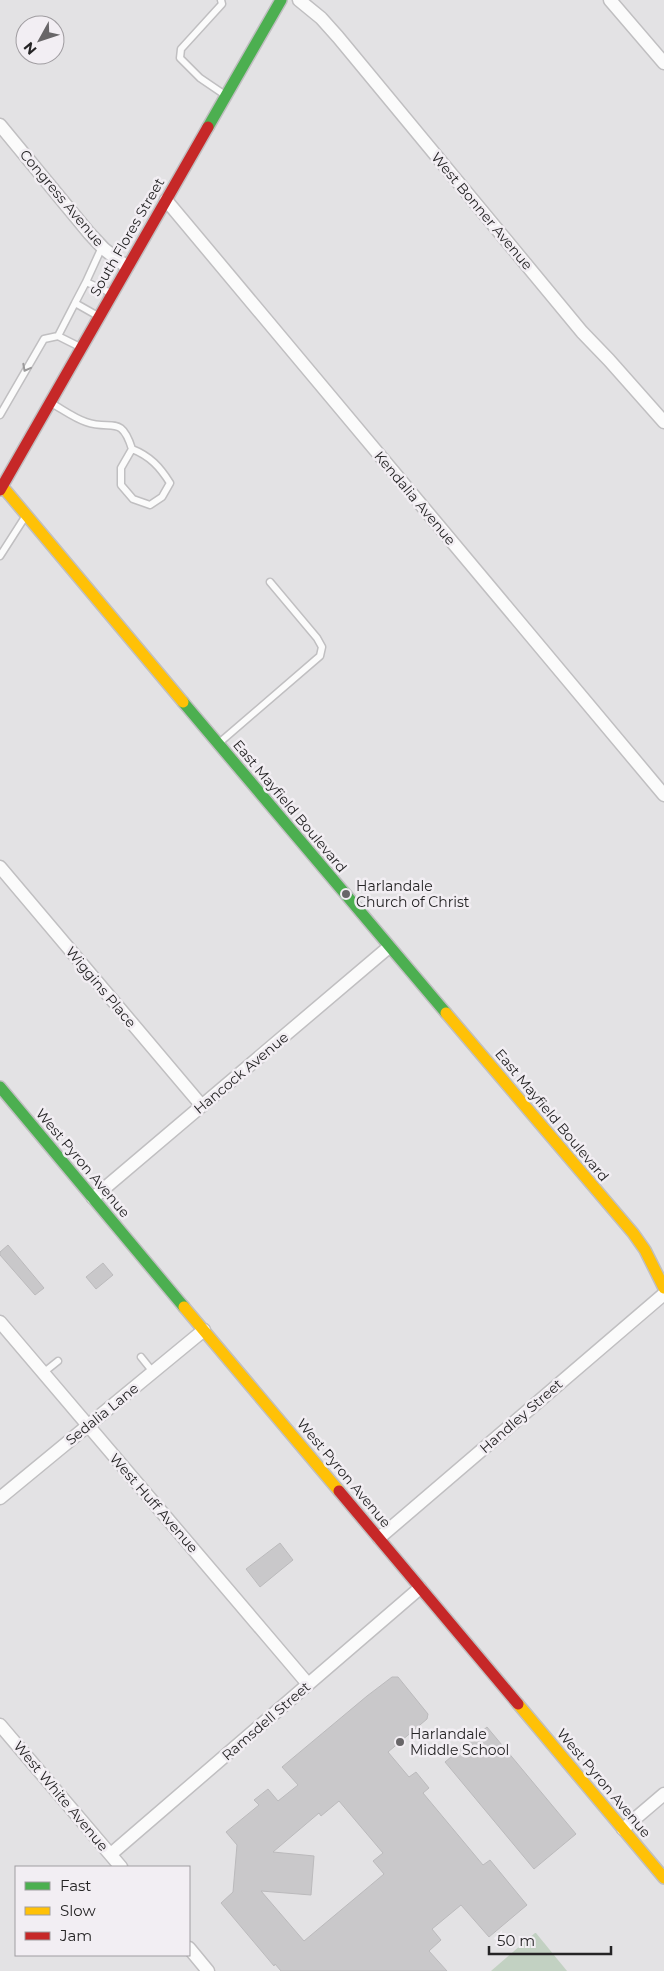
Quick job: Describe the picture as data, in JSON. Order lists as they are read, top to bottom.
{
  "streets": {
    "street": [
      "Congress Avenue",
      "West Bonner Avenue",
      "South Flores Street",
      "Kendalia Avenue",
      "East Mayfield Boulevard",
      "Wiggins Place",
      "Hancock Avenue",
      "West Pyron Avenue",
      "Sedalia Lane",
      "Handley Street",
      "West Huff Avenue",
      "Ramsdell Street",
      "West White Avenue"
    ]
  },
  "crossings": [
    ["Congress Avenue", "South Flores Street"],
    ["South Flores Street", "Kendalia Avenue"],
    ["South Flores Street", "East Mayfield Boulevard"],
    ["East Mayfield Boulevard", "Hancock Avenue"],
    ["Wiggins Place", "Hancock Avenue"],
    ["Hancock Avenue", "West Pyron Avenue"],
    ["West Pyron Avenue", "Sedalia Lane"],
    ["West Pyron Avenue", "Handley Street"],
    ["West Pyron Avenue", "Ramsdell Street"],
    ["Sedalia Lane", "West Huff Avenue"],
    ["West Huff Avenue", "Ramsdell Street"],
    ["Ramsdell Street", "West White Avenue"]
  ],
  "places": ["Harlandale Church of Christ", "Harlandale Middle School"],
  "legend": ["Fast", "Slow", "Jam"],
  "scale_bar": "50 m",
  "north": "bottom left"
}
